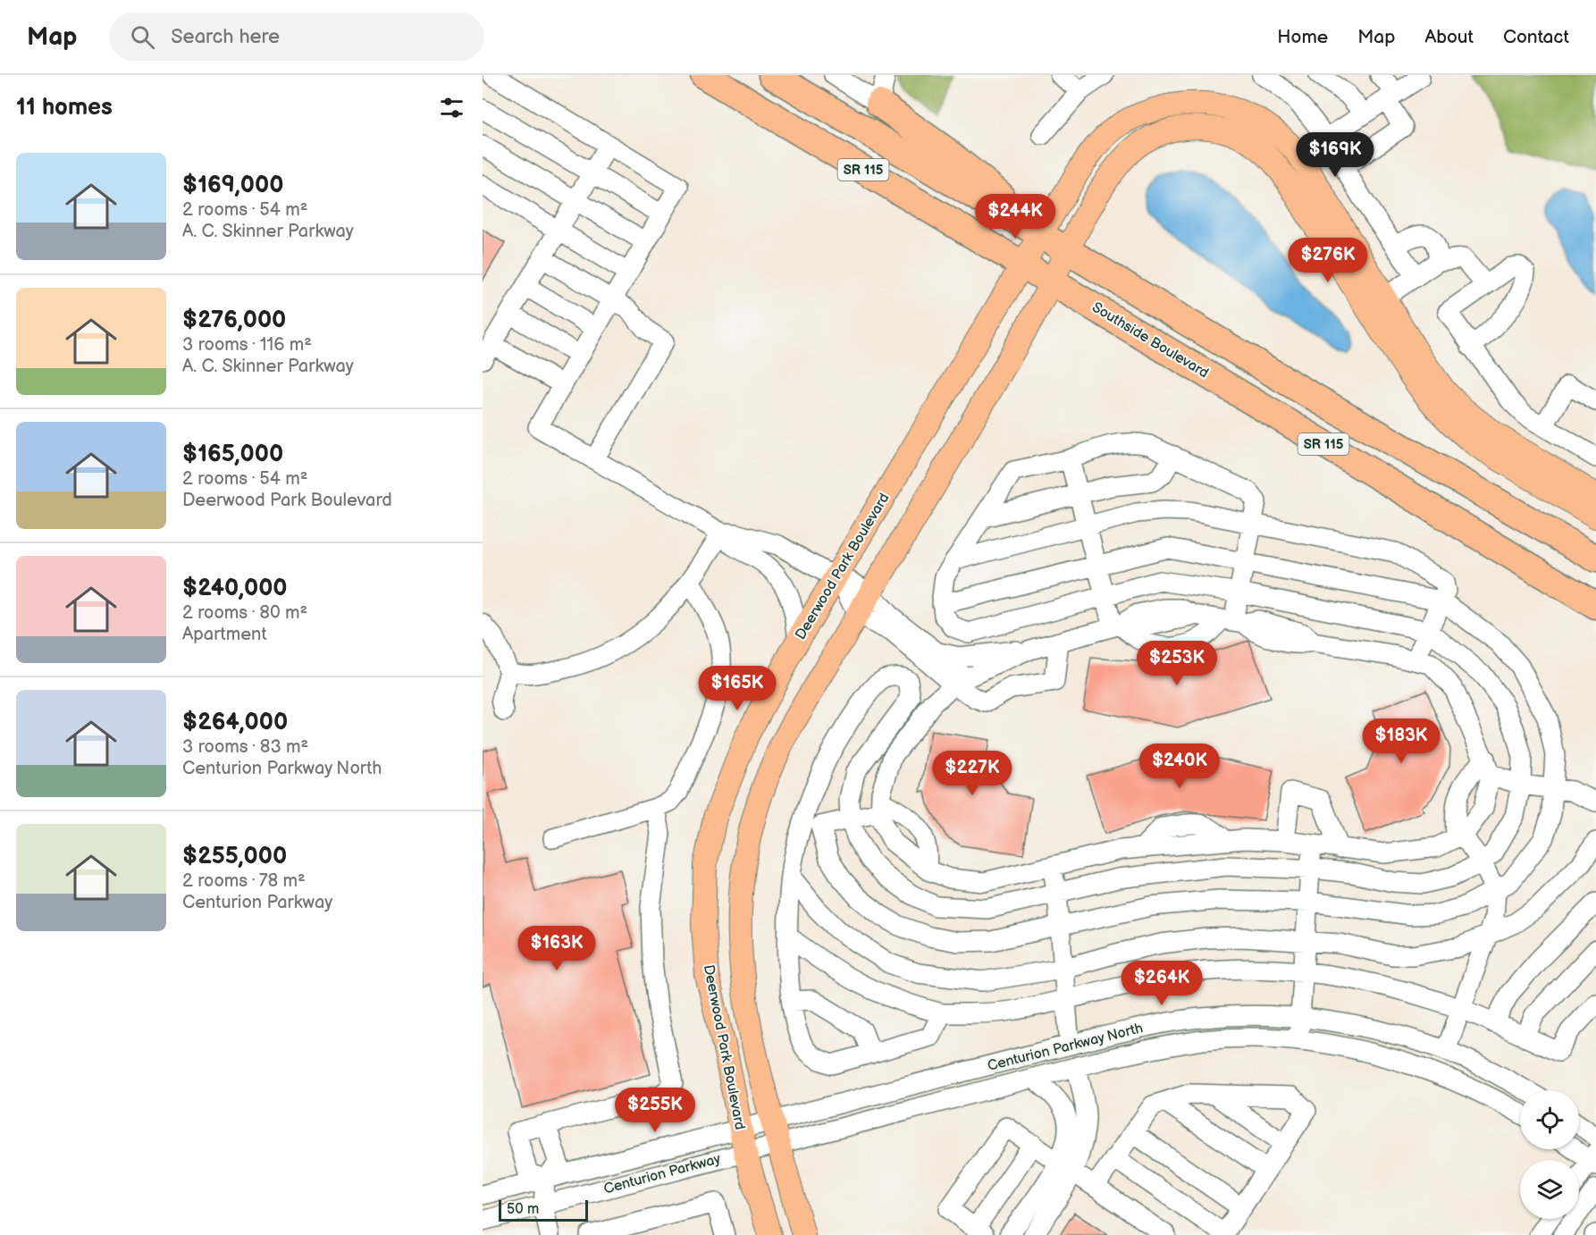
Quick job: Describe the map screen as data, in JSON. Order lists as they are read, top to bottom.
{
  "streets": {
    "highway": ["SR 115", "Southside Boulevard"],
    "main road": ["Deerwood Park Boulevard"],
    "street": ["Centurion Parkway North", "Centurion Parkway"]
  },
  "crossings": [
    ["SR 115", "Deerwood Park Boulevard"],
    ["Southside Boulevard", "Deerwood Park Boulevard"],
    ["Deerwood Park Boulevard", "Centurion Parkway North"],
    ["Deerwood Park Boulevard", "Centurion Parkway"],
    ["Centurion Parkway North", "Centurion Parkway"]
  ],
  "scale_bar": "50 m",
  "page": {
    "header": "Map",
    "search": "Search here",
    "nav": [
      "Home",
      "Map",
      "About",
      "Contact"
    ],
    "heading": "11 homes",
    "price": [
      "$169K",
      "$244K",
      "$276K",
      "$253K",
      "$165K",
      "$183K",
      "$240K",
      "$227K",
      "$163K",
      "$264K",
      "$255K"
    ],
    "list": [
      {
        "name": "$169,000",
        "note": "2 rooms · 54 m² · A. C. Skinner Parkway"
      },
      {
        "name": "$276,000",
        "note": "3 rooms · 116 m² · A. C. Skinner Parkway"
      },
      {
        "name": "$165,000",
        "note": "2 rooms · 54 m² · Deerwood Park Boulevard"
      },
      {
        "name": "$240,000",
        "note": "2 rooms · 80 m² · Apartment"
      },
      {
        "name": "$264,000",
        "note": "3 rooms · 83 m² · Centurion Parkway North"
      },
      {
        "name": "$255,000",
        "note": "2 rooms · 78 m² · Centurion Parkway"
      }
    ],
    "scale": "50 m"
  }
}
